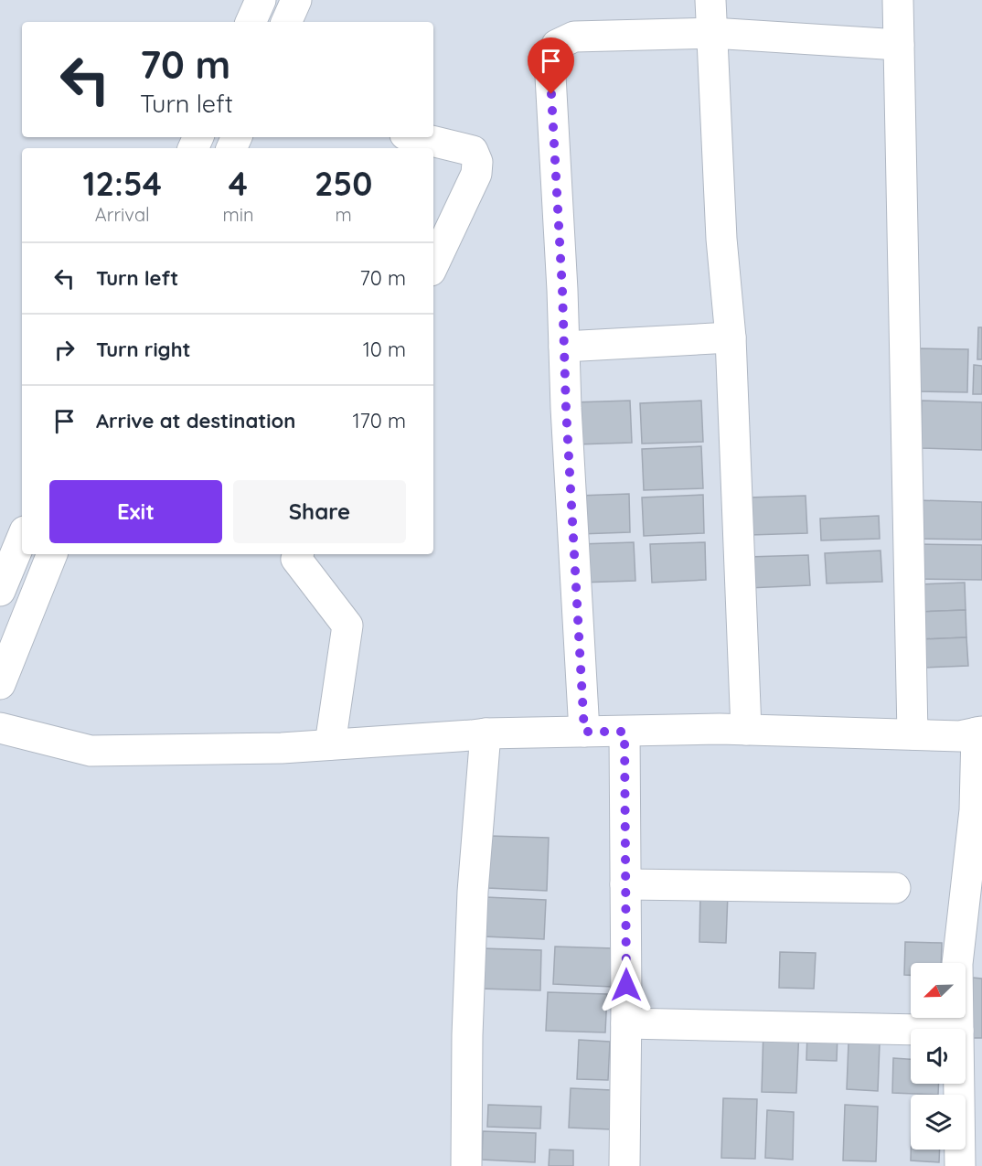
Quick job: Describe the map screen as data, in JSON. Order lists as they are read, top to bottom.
{
  "north": "bottom left",
  "page": {
    "turn": ["70 m", "Turn left"],
    "eta": [
      "12:54",
      "Arrival",
      "4",
      "min",
      "250",
      "m"
    ],
    "list": [
      {
        "name": "Turn left",
        "value": "70 m"
      },
      {
        "name": "Turn right",
        "value": "10 m"
      },
      {
        "name": "Arrive at destination",
        "value": "170 m"
      }
    ],
    "buttons": ["Exit", "Share"]
  }
}
